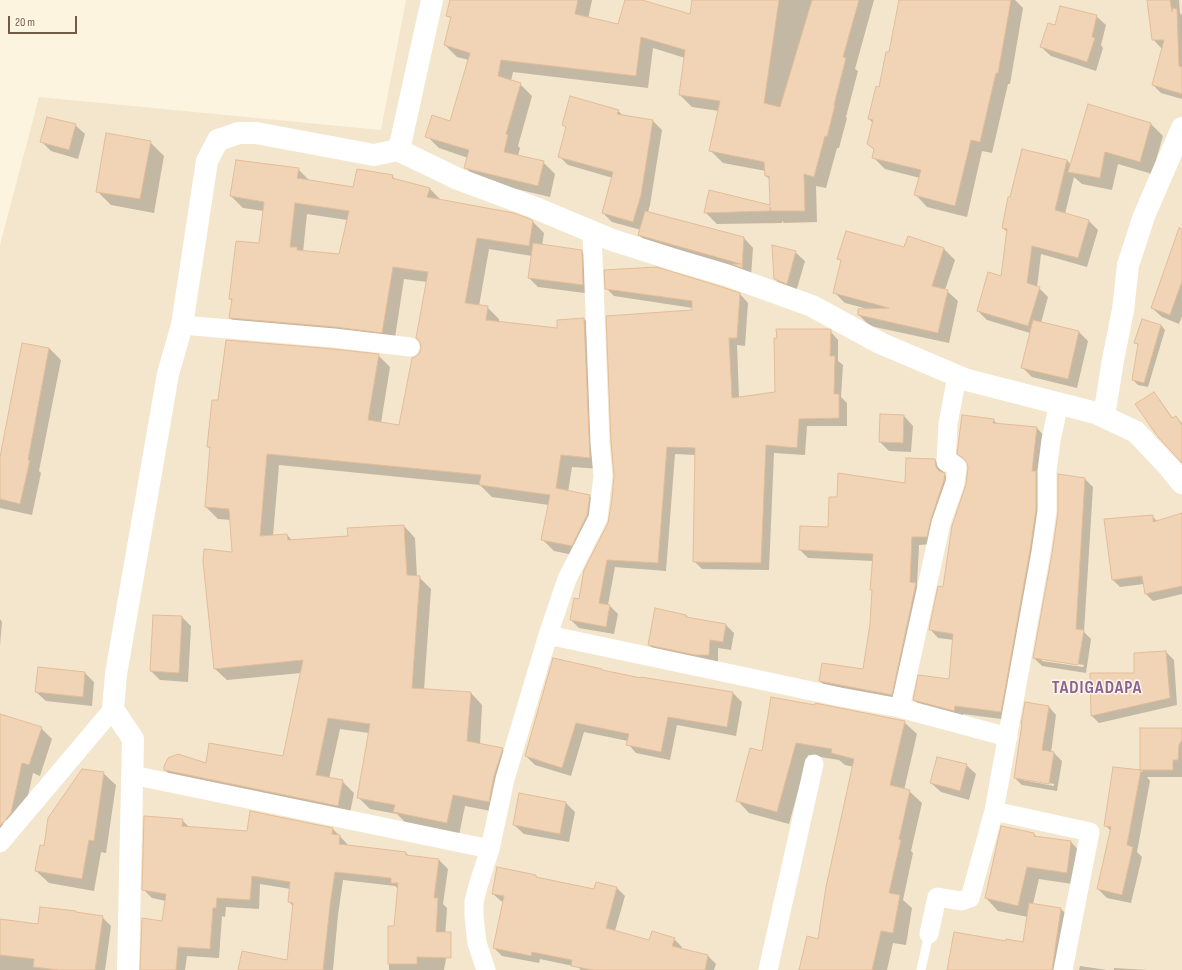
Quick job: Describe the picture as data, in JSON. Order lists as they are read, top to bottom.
{
  "districts": ["TADIGADAPA"],
  "scale_bar": "20 m"
}
